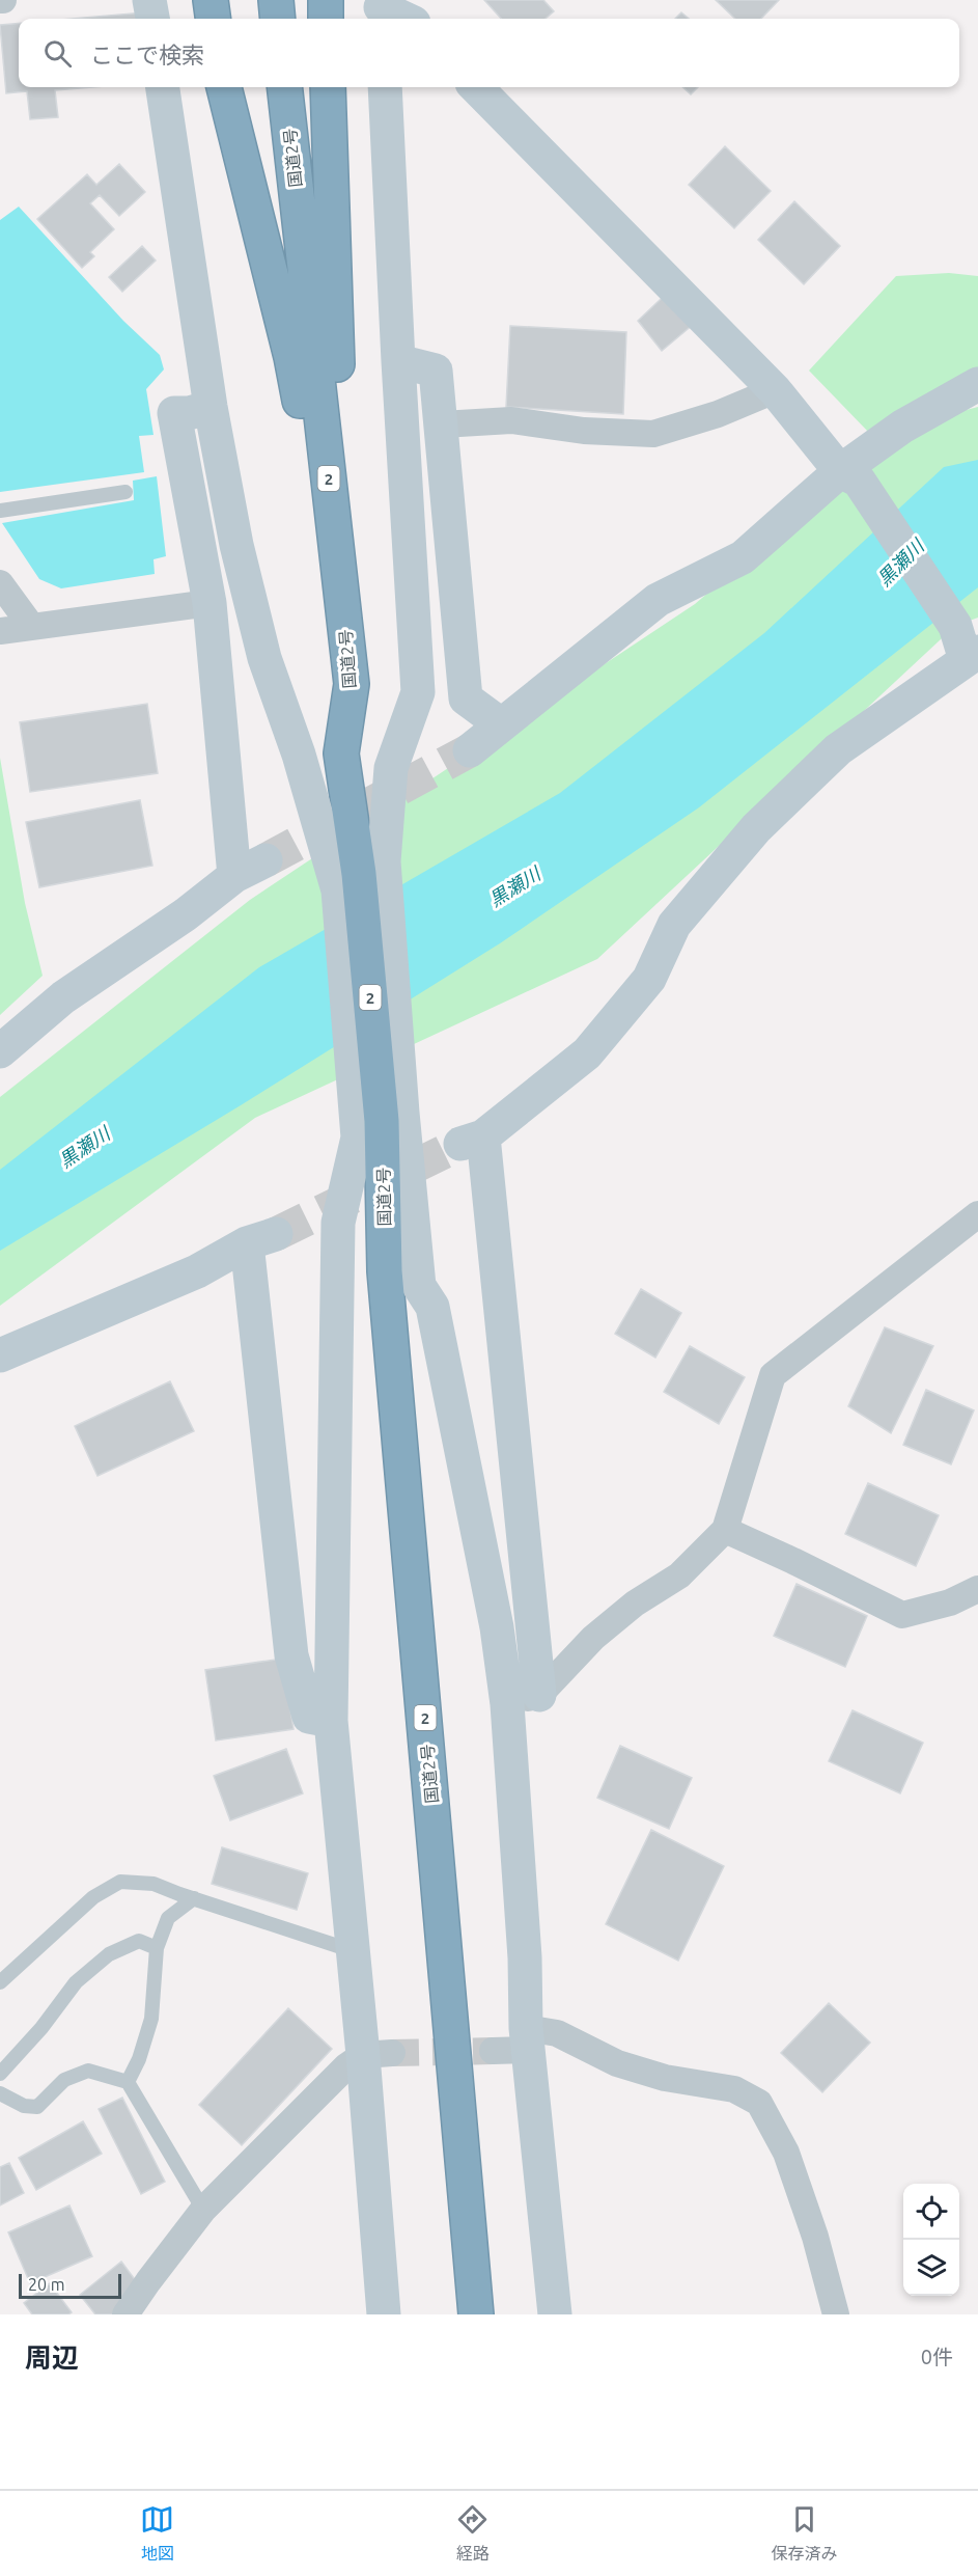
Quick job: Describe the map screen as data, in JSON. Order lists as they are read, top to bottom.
{
  "streets": {
    "highway": ["国道2号", "2"]
  },
  "water": ["黒瀬川"],
  "scale_bar": "20 m",
  "page": {
    "search": "ここで検索",
    "scale": "20 m",
    "heading": ["周辺", "0件"],
    "nav": ["地図", "経路", "保存済み"]
  }
}
